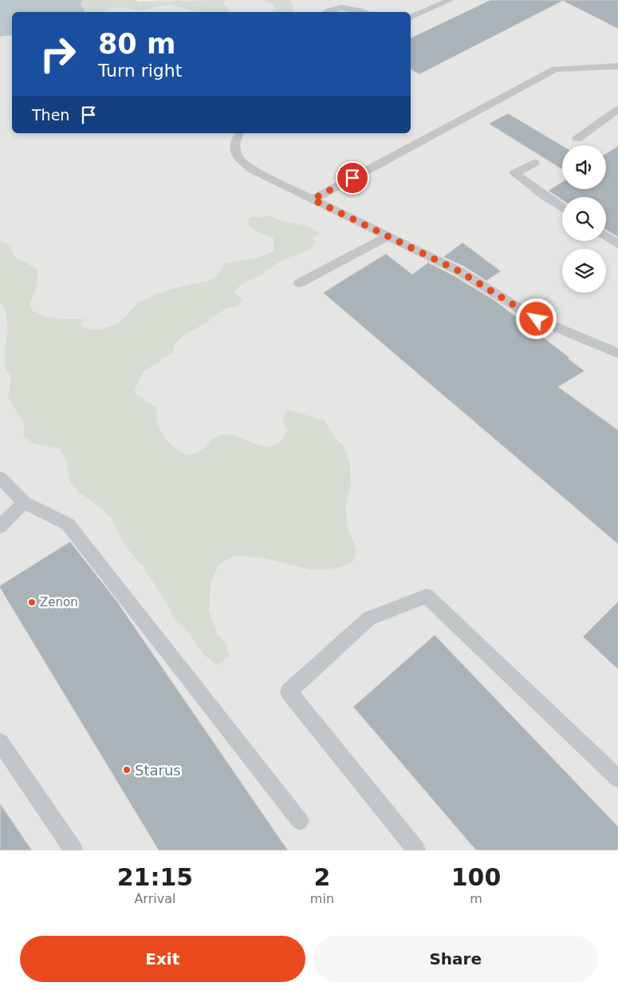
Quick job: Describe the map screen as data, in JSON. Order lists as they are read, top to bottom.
{
  "places": ["Zenon", "Starus"],
  "page": {
    "turn": ["80 m", "Turn right"],
    "then": "Then",
    "eta": [
      "21:15",
      "Arrival",
      "2",
      "min",
      "100",
      "m"
    ],
    "buttons": ["Exit", "Share"]
  }
}
